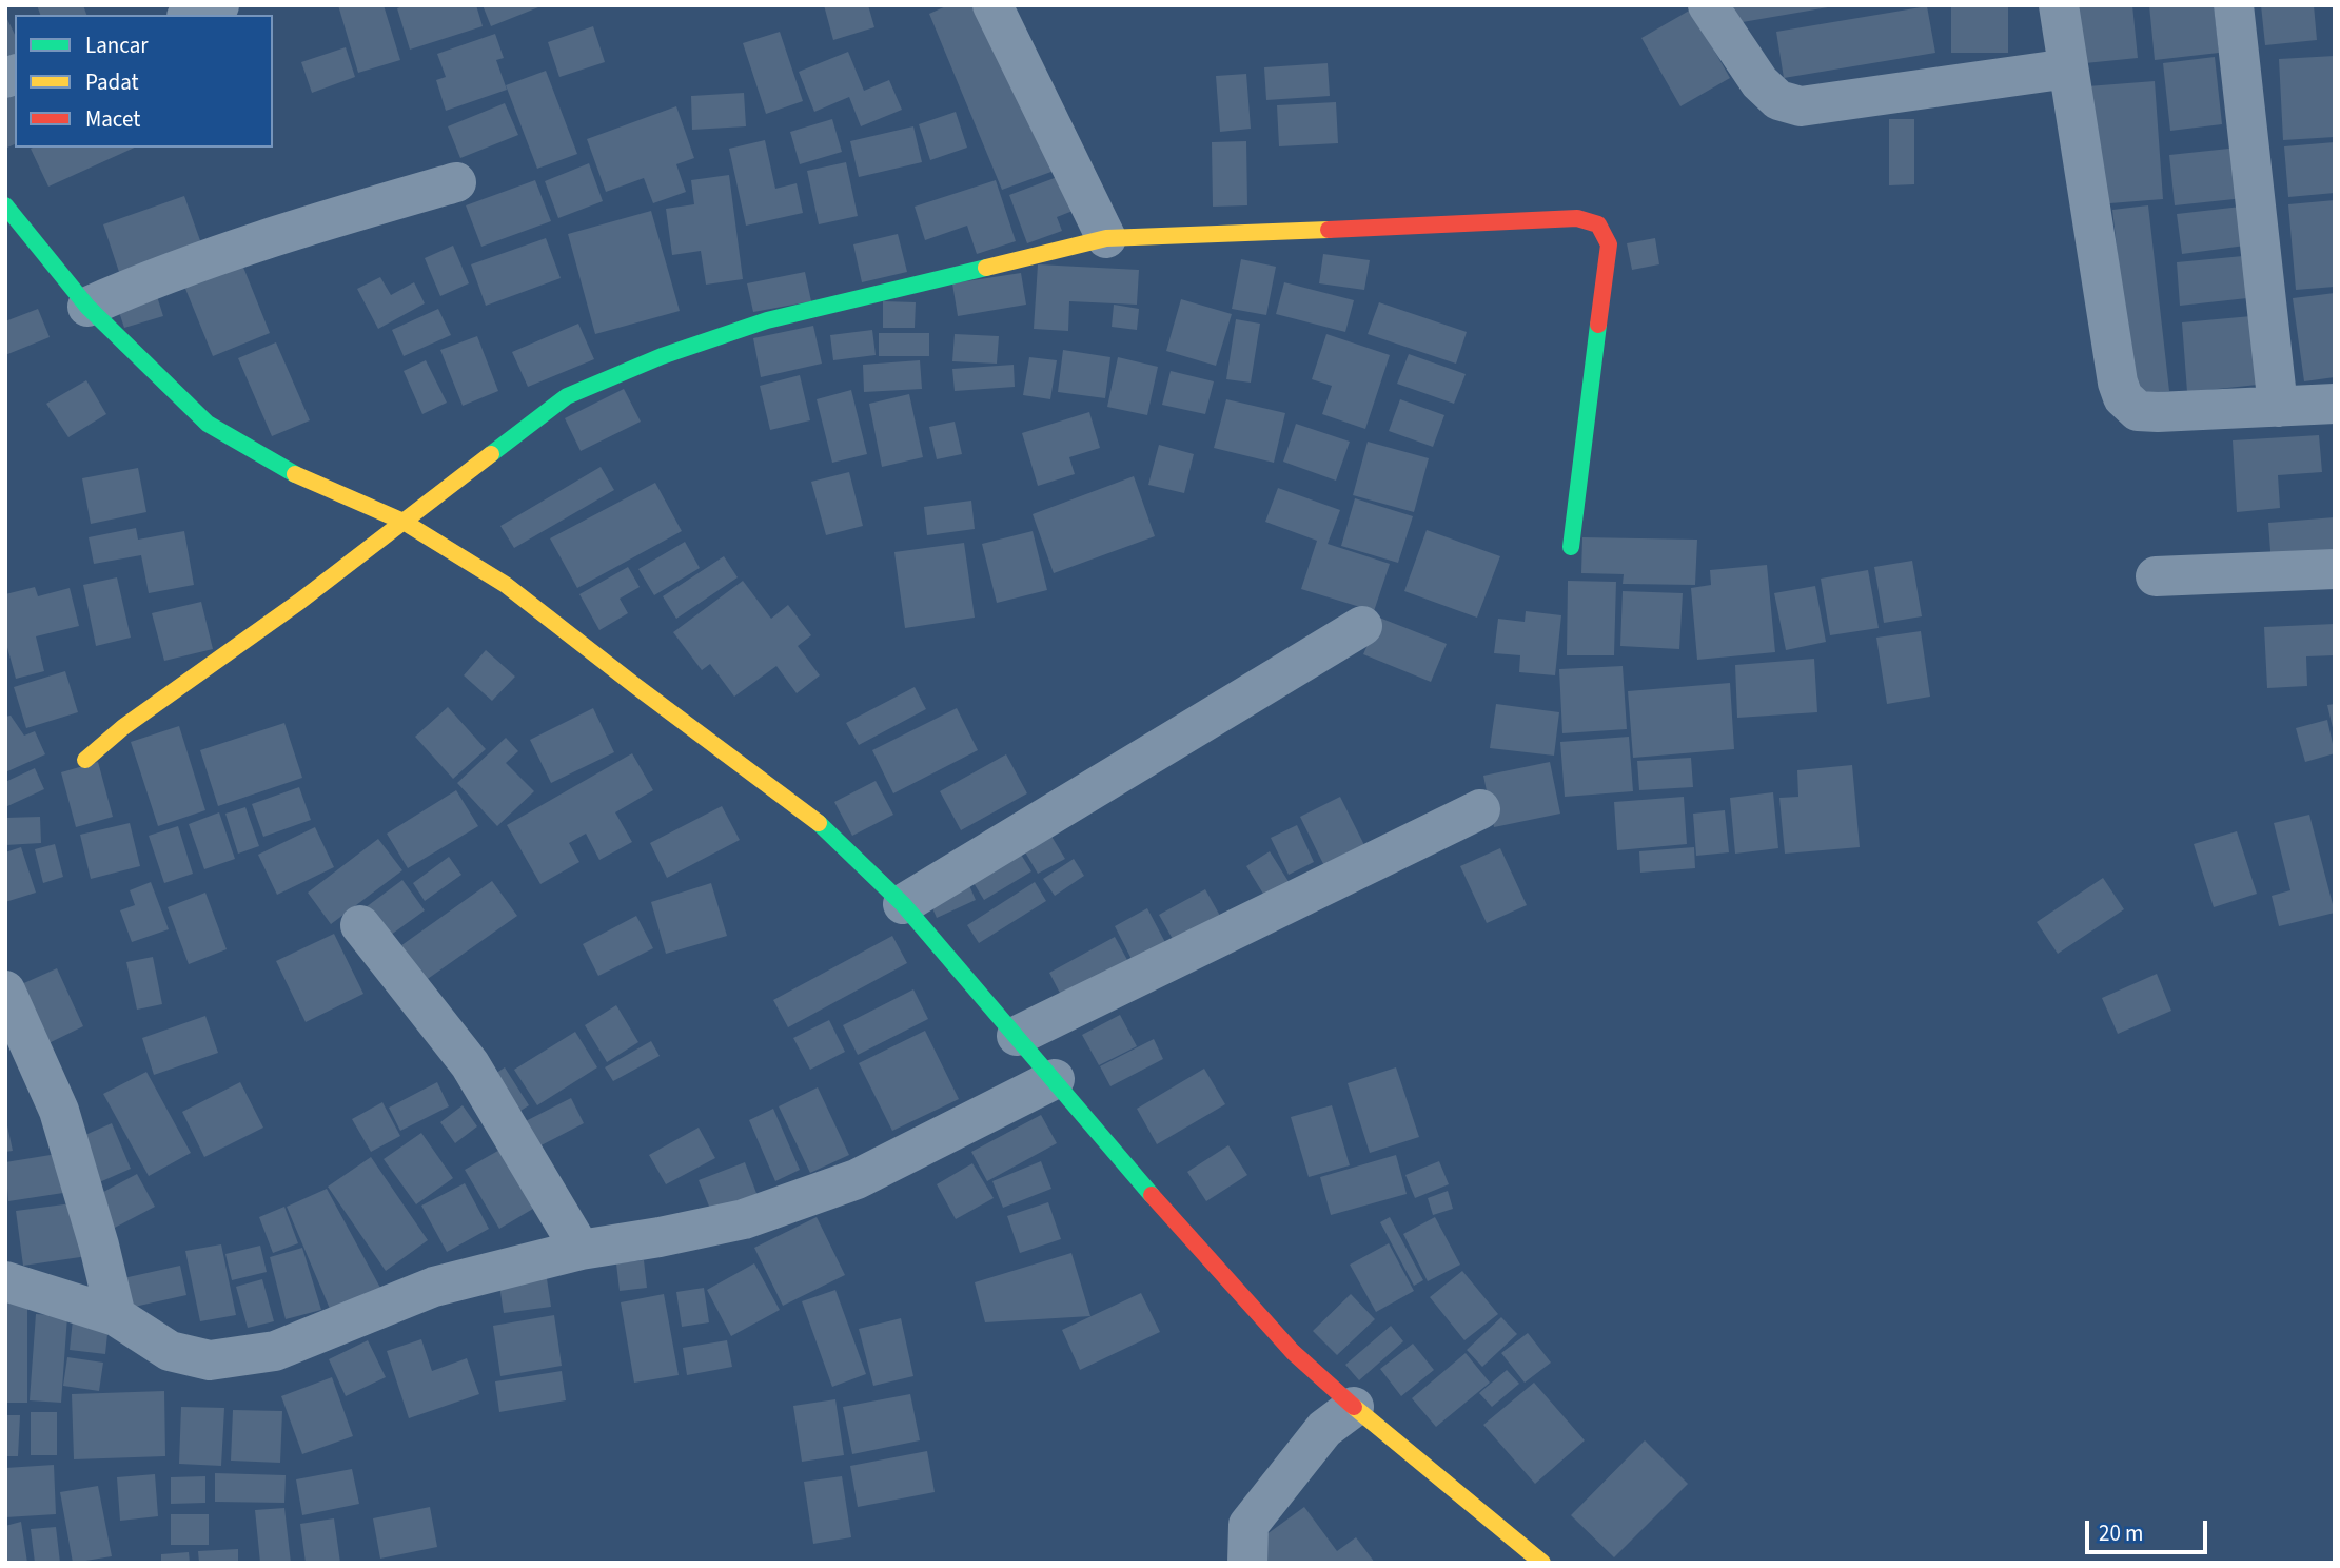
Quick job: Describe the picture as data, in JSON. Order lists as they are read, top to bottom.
{
  "legend": ["Lancar", "Padat", "Macet"],
  "scale_bar": "20 m"
}
